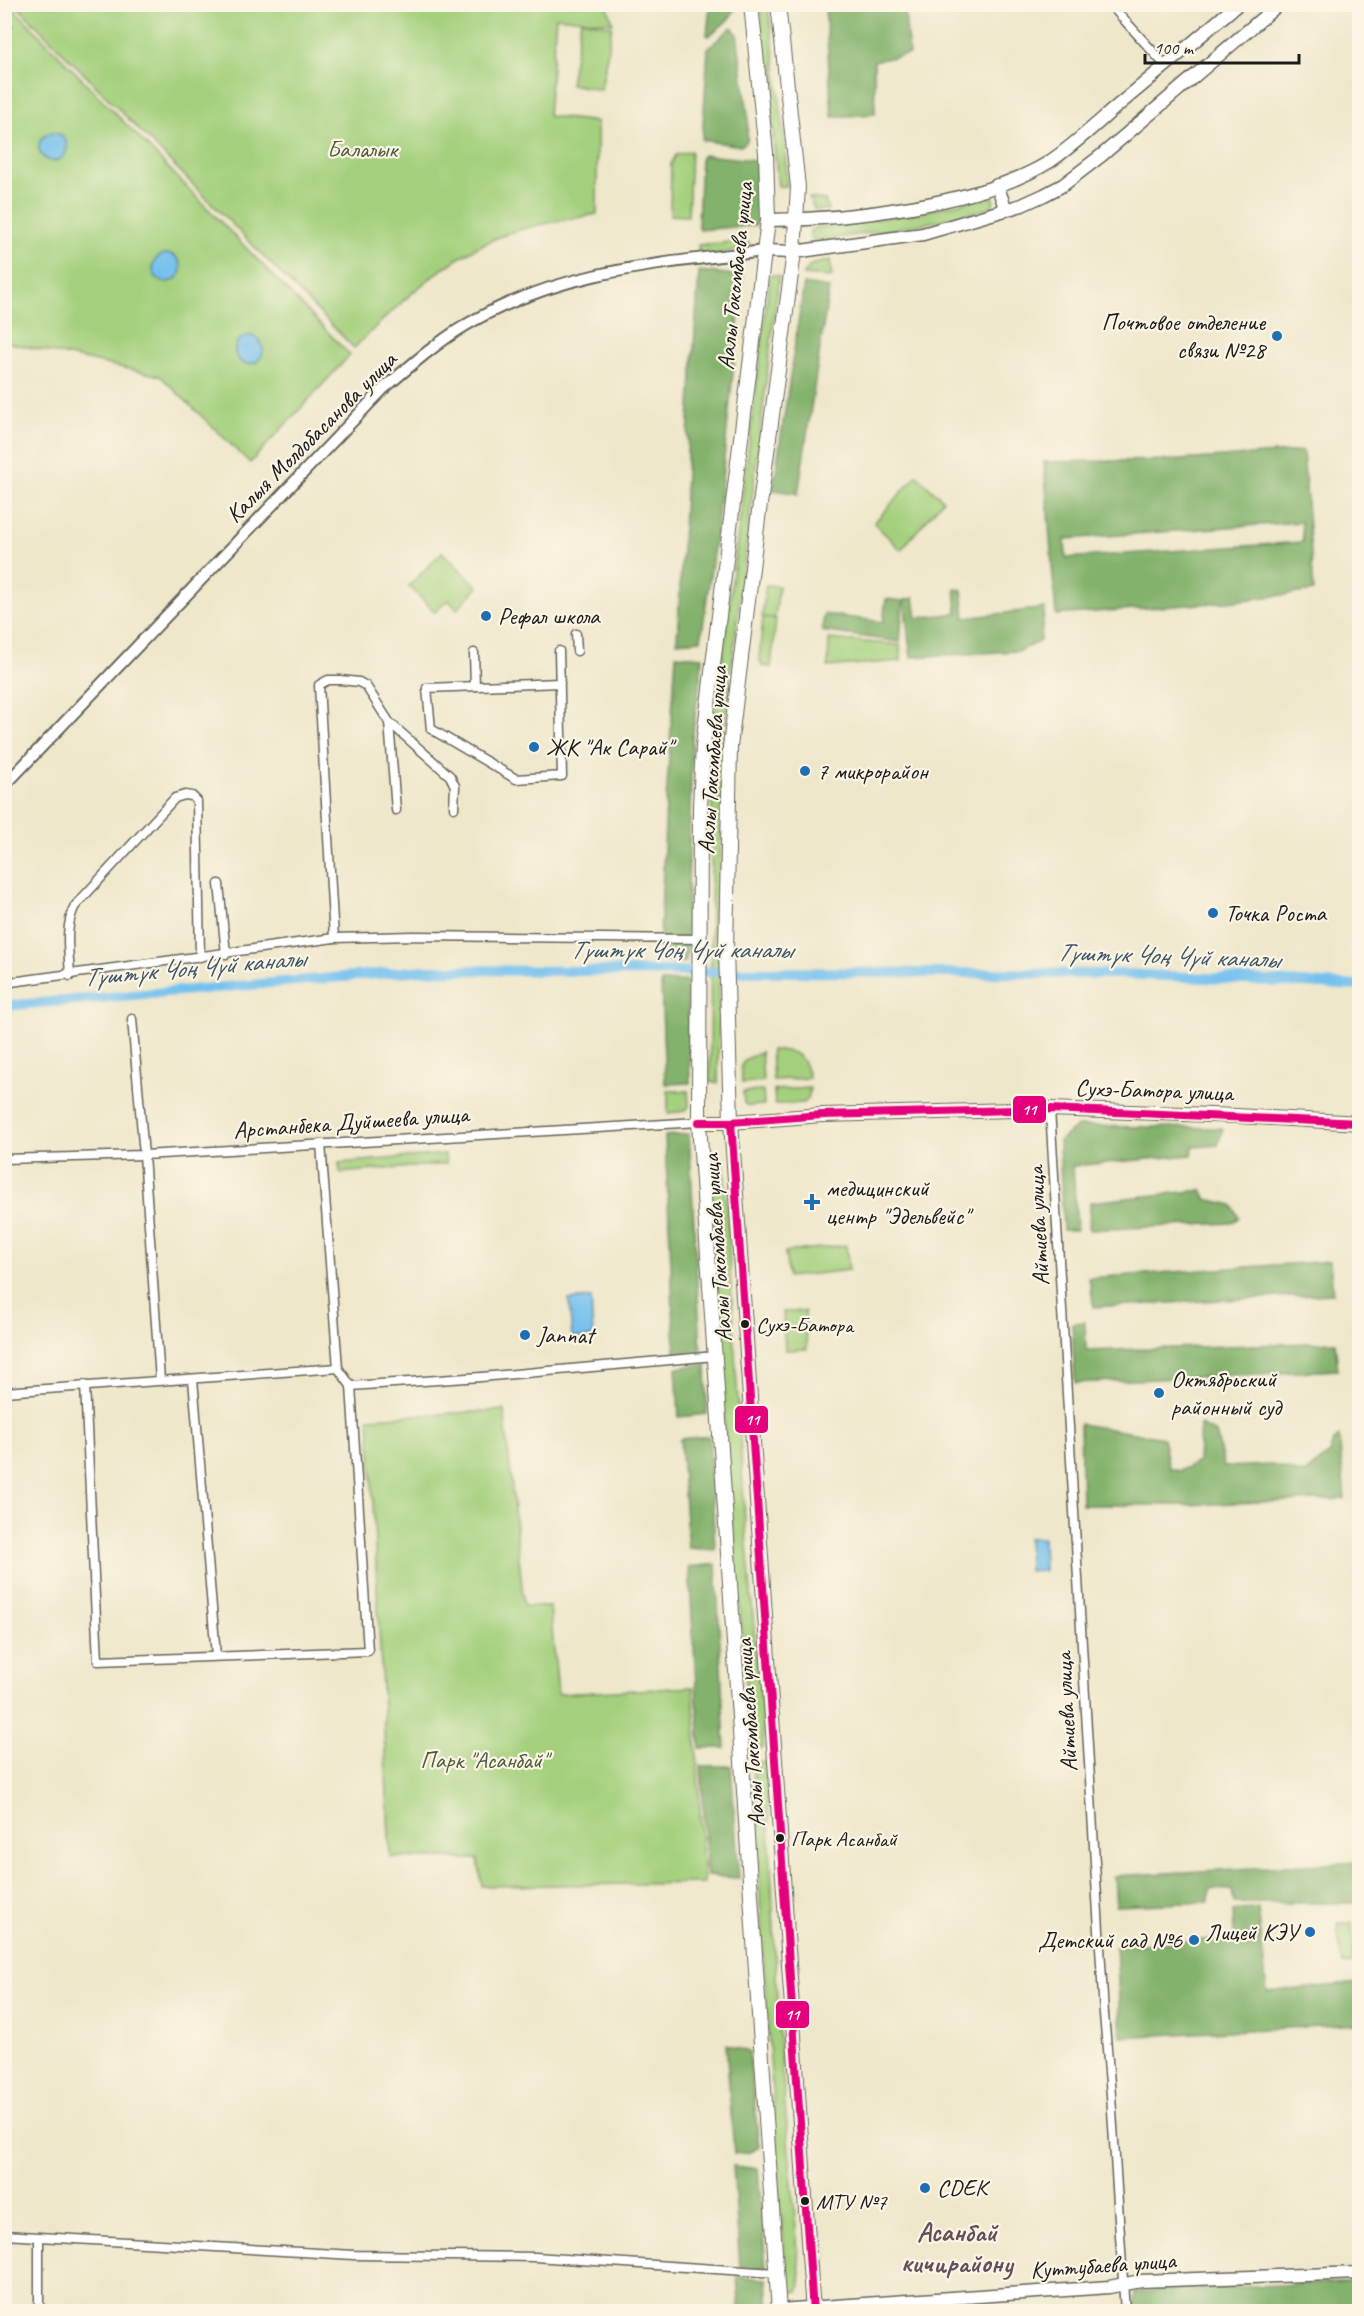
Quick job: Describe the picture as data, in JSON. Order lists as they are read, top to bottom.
{
  "streets": {
    "main road": ["Аалы Токомбаева улица", "Сухэ-Батора улица", "Куттубаева улица"],
    "street": ["Калыя Молдобасанова улица", "Арстанбека Дуйшеева улица", "Айтиева улица"]
  },
  "crossings": [
    ["Аалы Токомбаева улица", "Калыя Молдобасанова улица"],
    ["Аалы Токомбаева улица", "Сухэ-Батора улица"],
    ["Аалы Токомбаева улица", "Арстанбека Дуйшеева улица"],
    ["Аалы Токомбаева улица", "Куттубаева улица"],
    ["Сухэ-Батора улица", "Арстанбека Дуйшеева улица"],
    ["Сухэ-Батора улица", "Айтиева улица"],
    ["Айтиева улица", "Куттубаева улица"]
  ],
  "districts": ["Асанбай кичирайону"],
  "water": ["Түштүк Чоң Чүй каналы"],
  "parks": ["Балалык", "Парк \"Асанбай\""],
  "places": {
    "other": [
      "Почтовое отделение связи №28",
      "Рефал школа",
      "ЖК \"Ак Сарай\"",
      "7 микрорайон",
      "Точка Роста",
      "Сухэ-Батора",
      "Jannat",
      "Октябрьский районный суд",
      "Парк Асанбай",
      "Лицей КЭУ",
      "Детский сад №6",
      "CDEK",
      "МТУ №7"
    ],
    "health": ["медицинский центр \"Эдельвейс\""]
  },
  "lines": ["transit line 11"],
  "scale_bar": "100 m"
}
